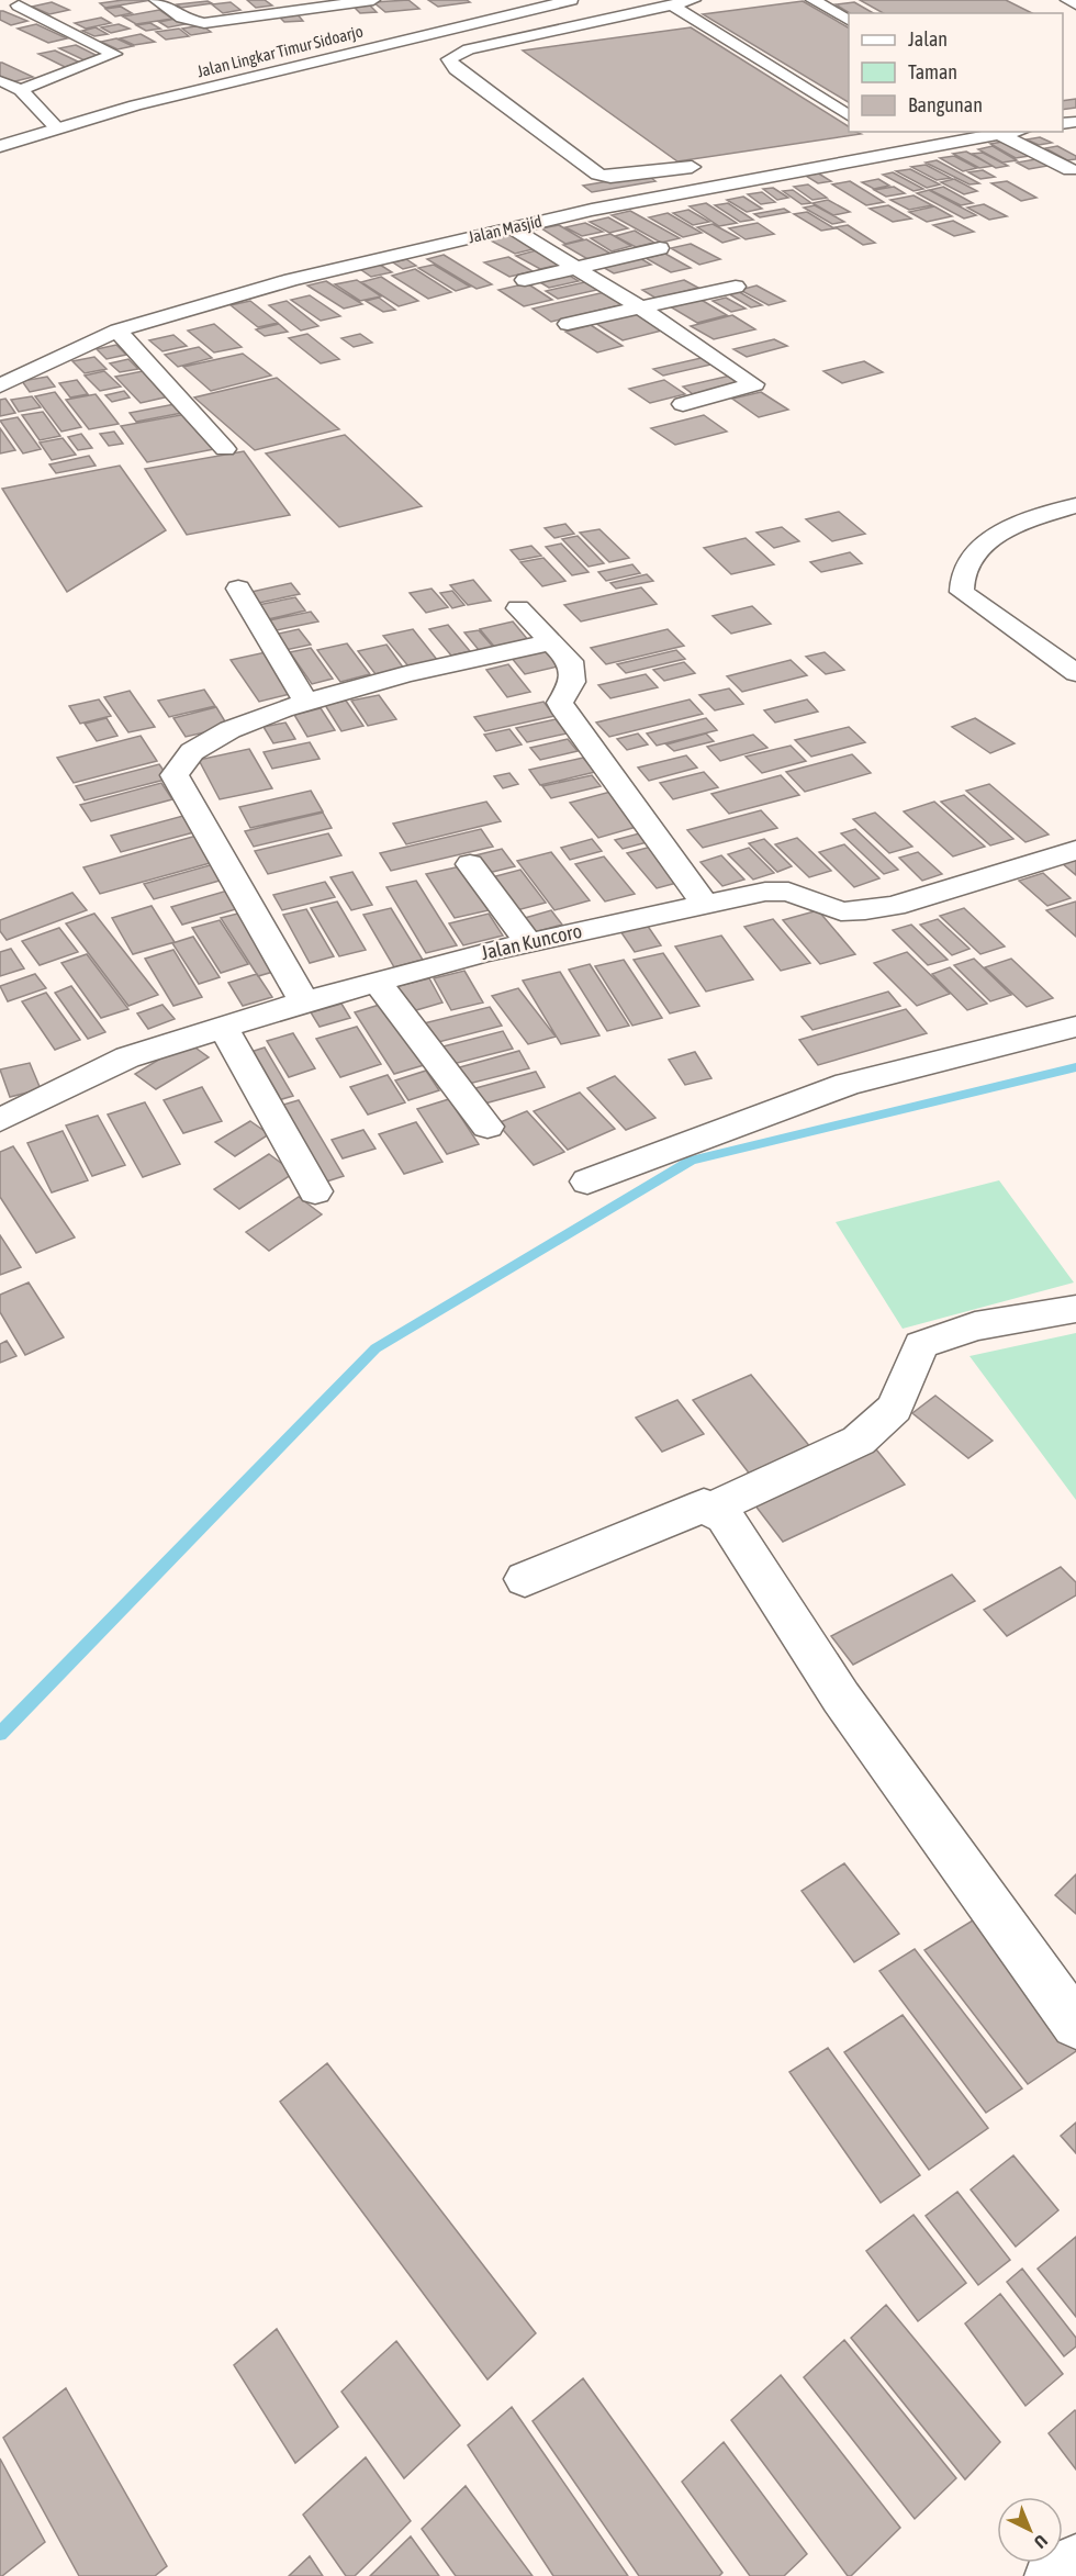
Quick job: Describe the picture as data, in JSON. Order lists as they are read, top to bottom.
{
  "streets": {
    "street": ["Jalan Lingkar Timur Sidoarjo", "Jalan Masjid", "Jalan Kuncoro"]
  },
  "legend": ["Jalan", "Taman", "Bangunan"],
  "north": "bottom right"
}
